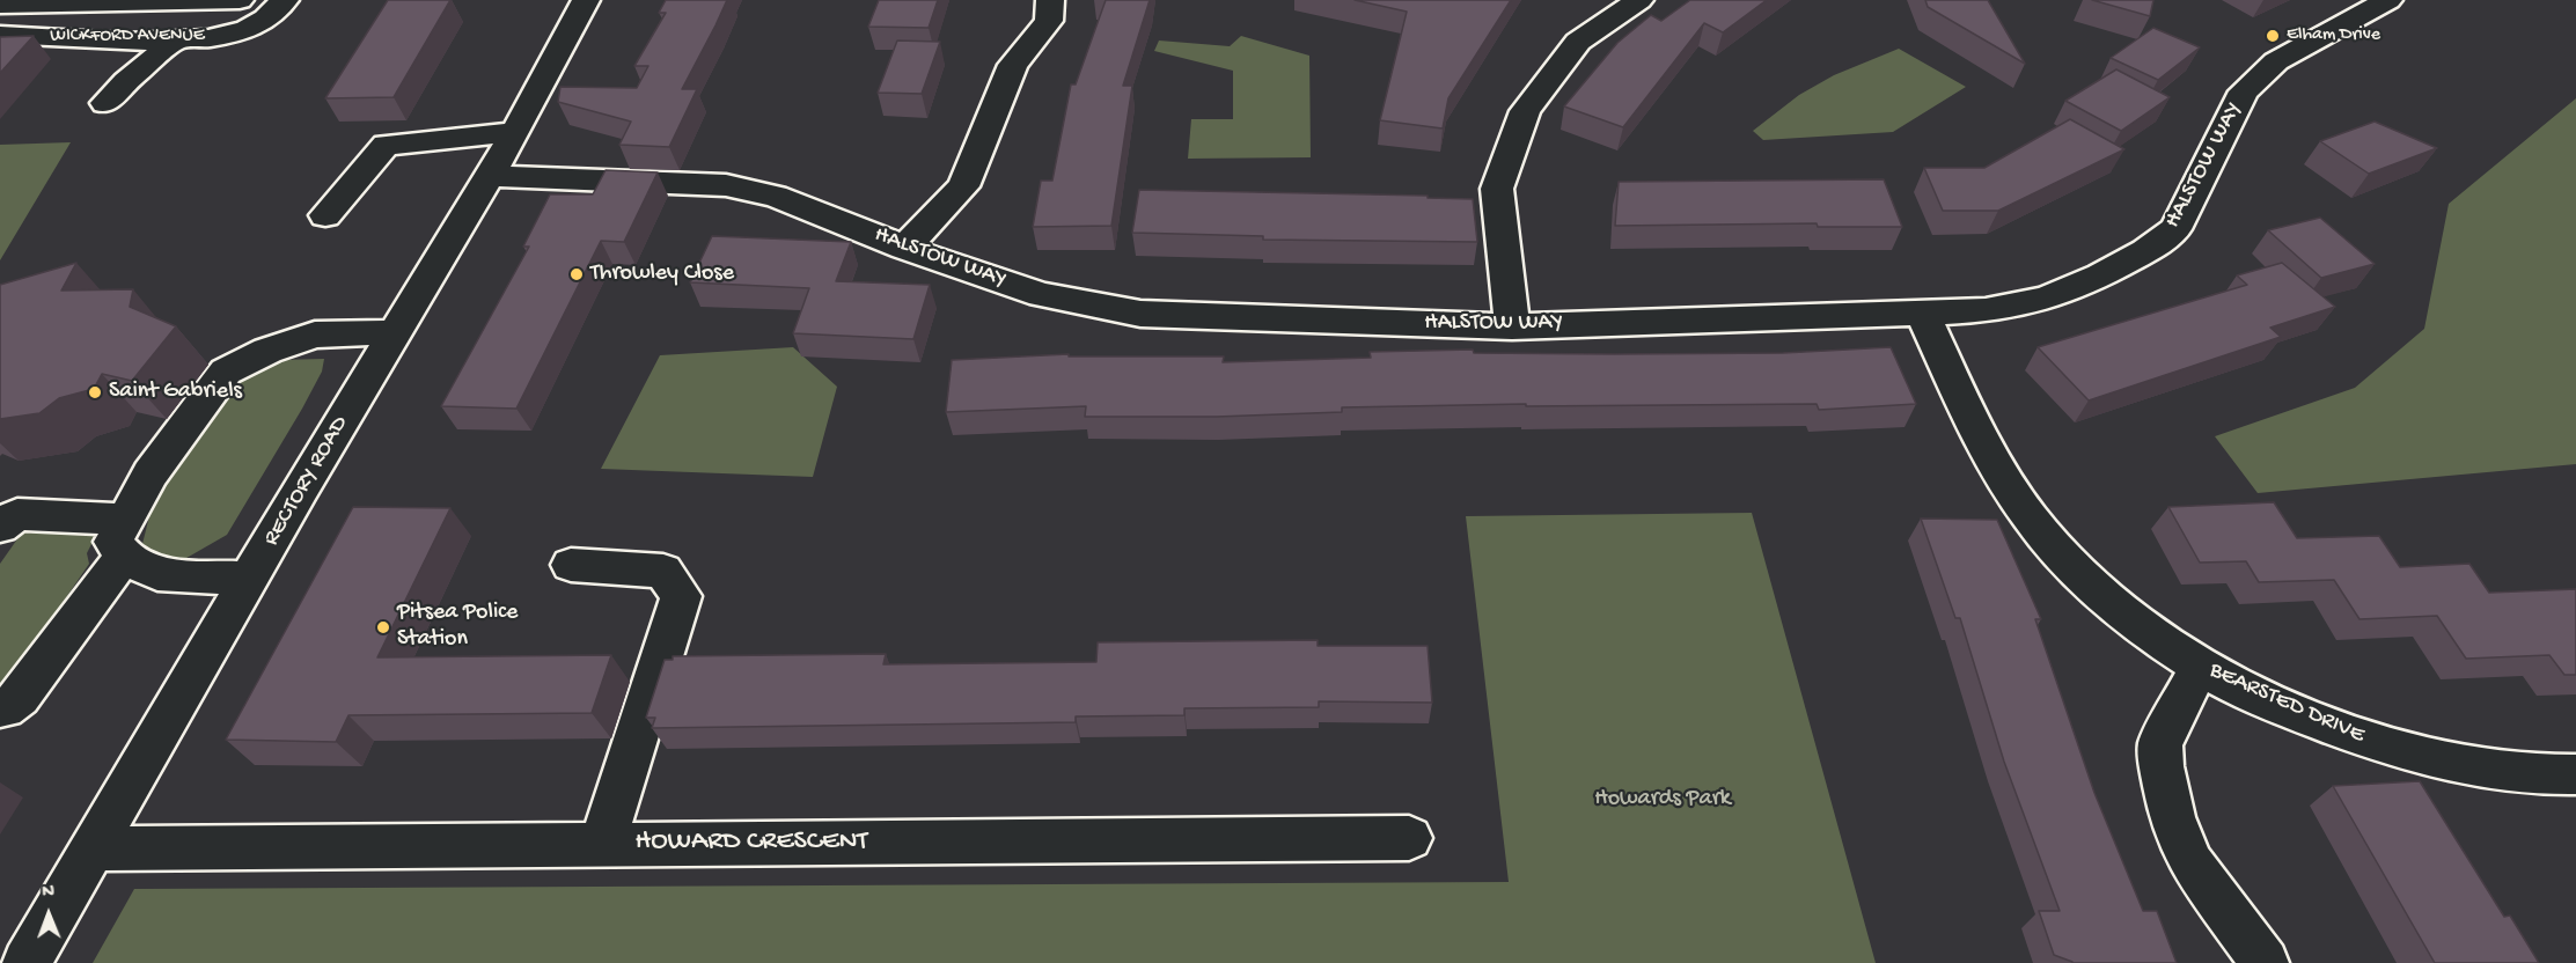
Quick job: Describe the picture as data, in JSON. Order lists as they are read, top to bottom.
{
  "streets": {
    "street": [
      "WICKFORD AVENUE",
      "HALSTOW WAY",
      "RECTORY ROAD",
      "BEARSTED DRIVE",
      "HOWARD CRESCENT"
    ]
  },
  "crossings": [
    ["HALSTOW WAY", "RECTORY ROAD"],
    ["HALSTOW WAY", "BEARSTED DRIVE"],
    ["RECTORY ROAD", "HOWARD CRESCENT"]
  ],
  "parks": ["Howards Park"],
  "places": [
    "Elham Drive",
    "Throwley Close",
    "Saint Gabriels",
    "Pitsea Police Station"
  ],
  "north": "top"
}
